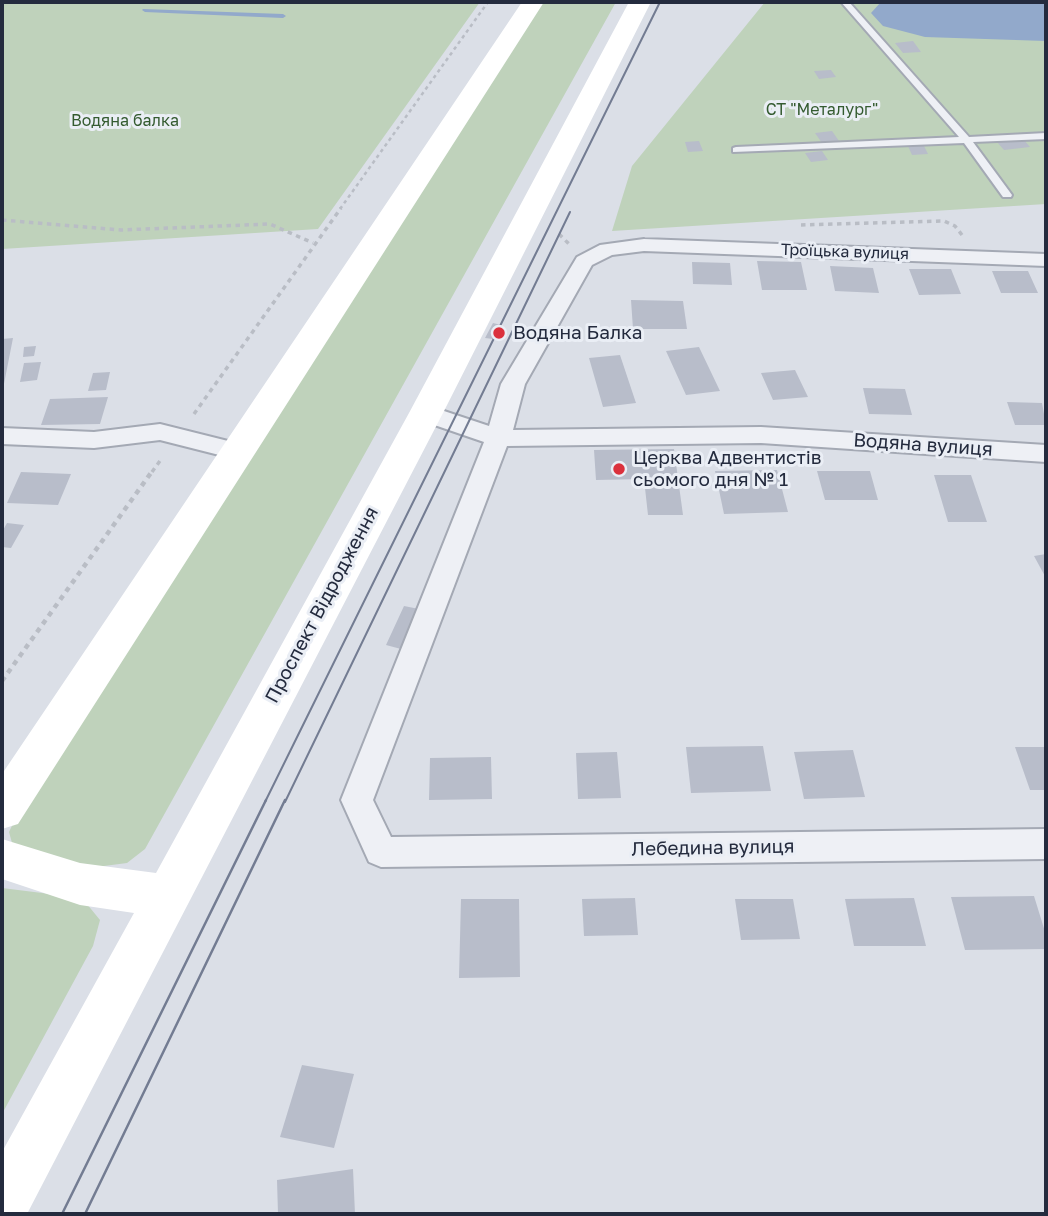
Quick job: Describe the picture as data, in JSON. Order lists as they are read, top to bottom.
{
  "streets": {
    "main road": ["Проспект Відродження"],
    "street": ["Троїцька вулиця", "Водяна вулиця", "Лебедина вулиця"]
  },
  "crossings": [
    ["Троїцька вулиця", "Водяна вулиця"],
    ["Троїцька вулиця", "Лебедина вулиця"],
    ["Водяна вулиця", "Проспект Відродження"]
  ],
  "parks": ["СТ \"Металург\"", "Водяна балка"],
  "places": ["Водяна Балка", "Церква Адвентистів сьомого дня № 1"]
}
